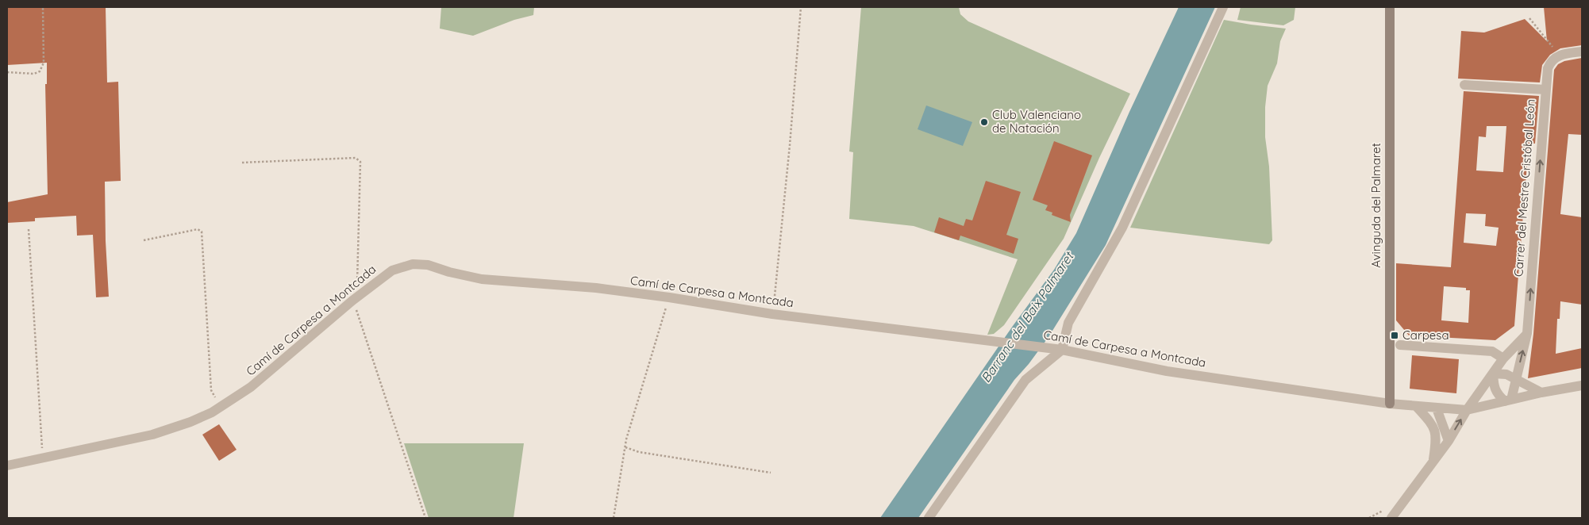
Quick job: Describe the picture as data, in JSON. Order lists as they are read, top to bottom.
{
  "streets": {
    "street": ["Carrer del Mestre Cristóbal León", "Avinguda del Palmaret", "Camí de Carpesa a Montcada"]
  },
  "crossings": [
    ["Carrer del Mestre Cristóbal León", "Camí de Carpesa a Montcada"],
    ["Avinguda del Palmaret", "Camí de Carpesa a Montcada"]
  ],
  "one_way": ["Carrer del Mestre Cristóbal León"],
  "water": ["Barranc del Baix Palmaret"],
  "places": {
    "other": ["Club Valenciano de Natación"],
    "transit": ["Carpesa"]
  }
}
